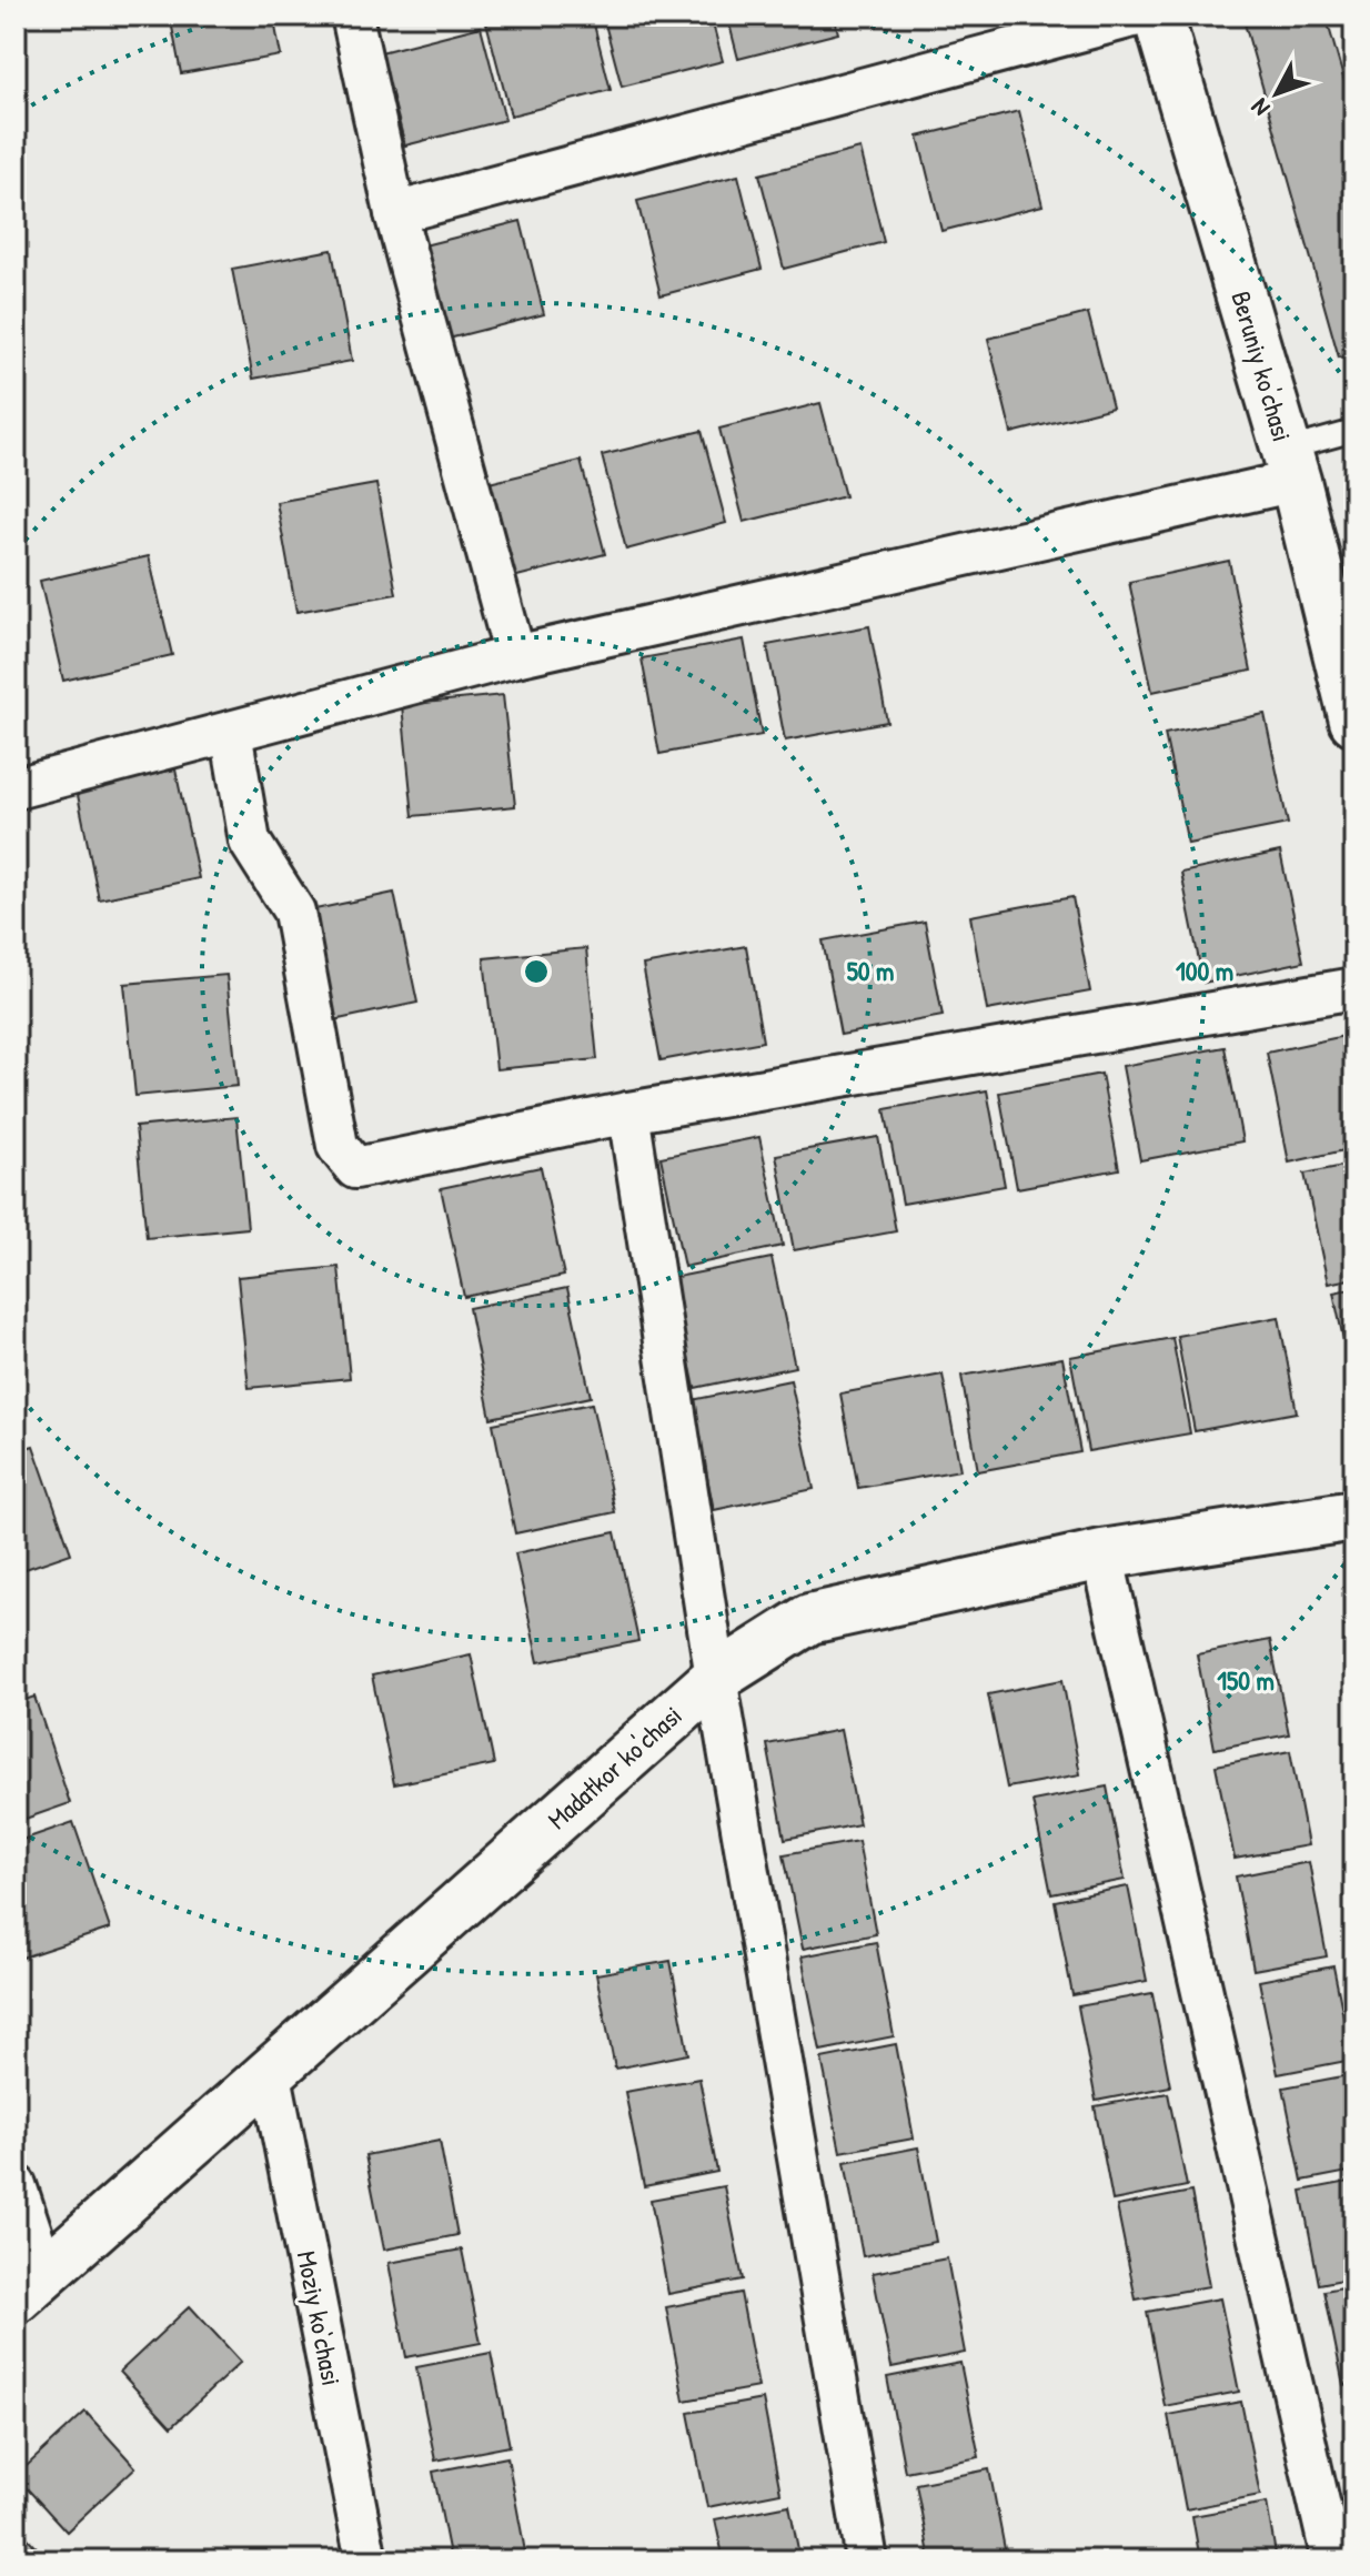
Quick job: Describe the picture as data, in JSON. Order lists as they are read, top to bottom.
{
  "streets": {
    "street": ["Beruniy ko'chasi", "Madatkor ko'chasi", "Moziy ko‘chasi"]
  },
  "crossings": [
    ["Madatkor ko'chasi", "Moziy ko‘chasi"]
  ],
  "north": "bottom left",
  "rings": ["50 m", "100 m", "150 m"]
}
